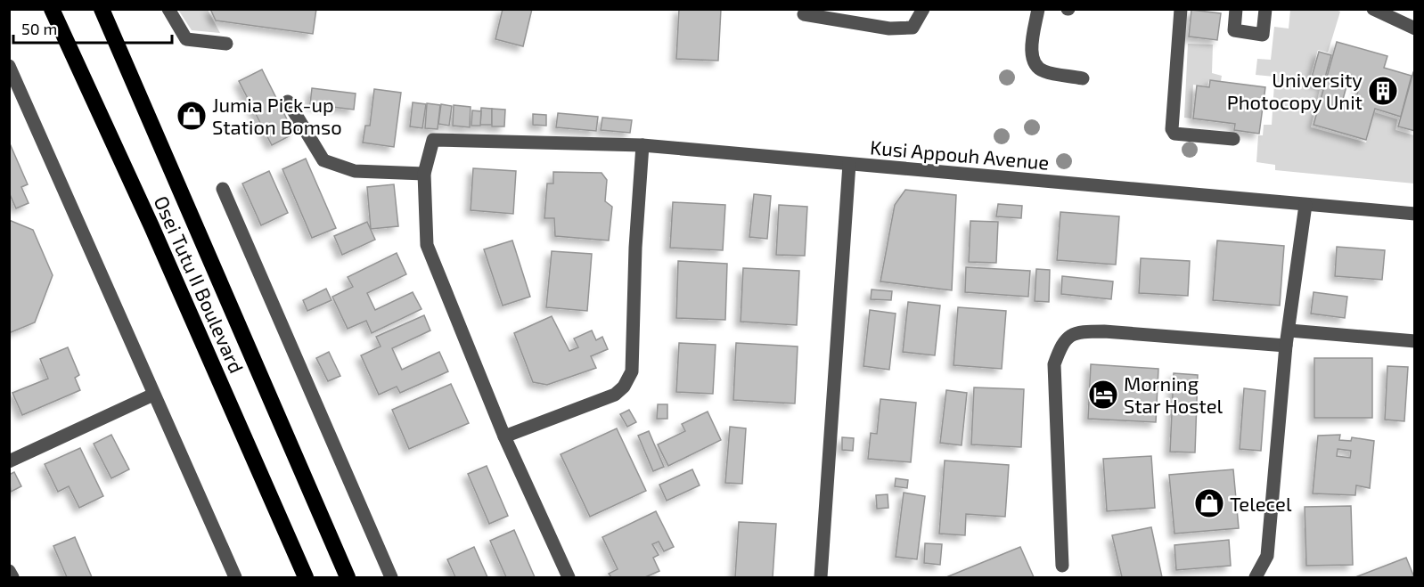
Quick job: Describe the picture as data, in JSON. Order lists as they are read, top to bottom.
{
  "streets": {
    "highway": ["Osei Tutu II Boulevard"],
    "street": ["Kusi Appouh Avenue"]
  },
  "places": {
    "building": ["University Photocopy Unit"],
    "shop": ["Jumia Pick-up Station Bomso", "Telecel"],
    "hotel": ["Morning Star Hostel"]
  },
  "scale_bar": "50 m"
}
